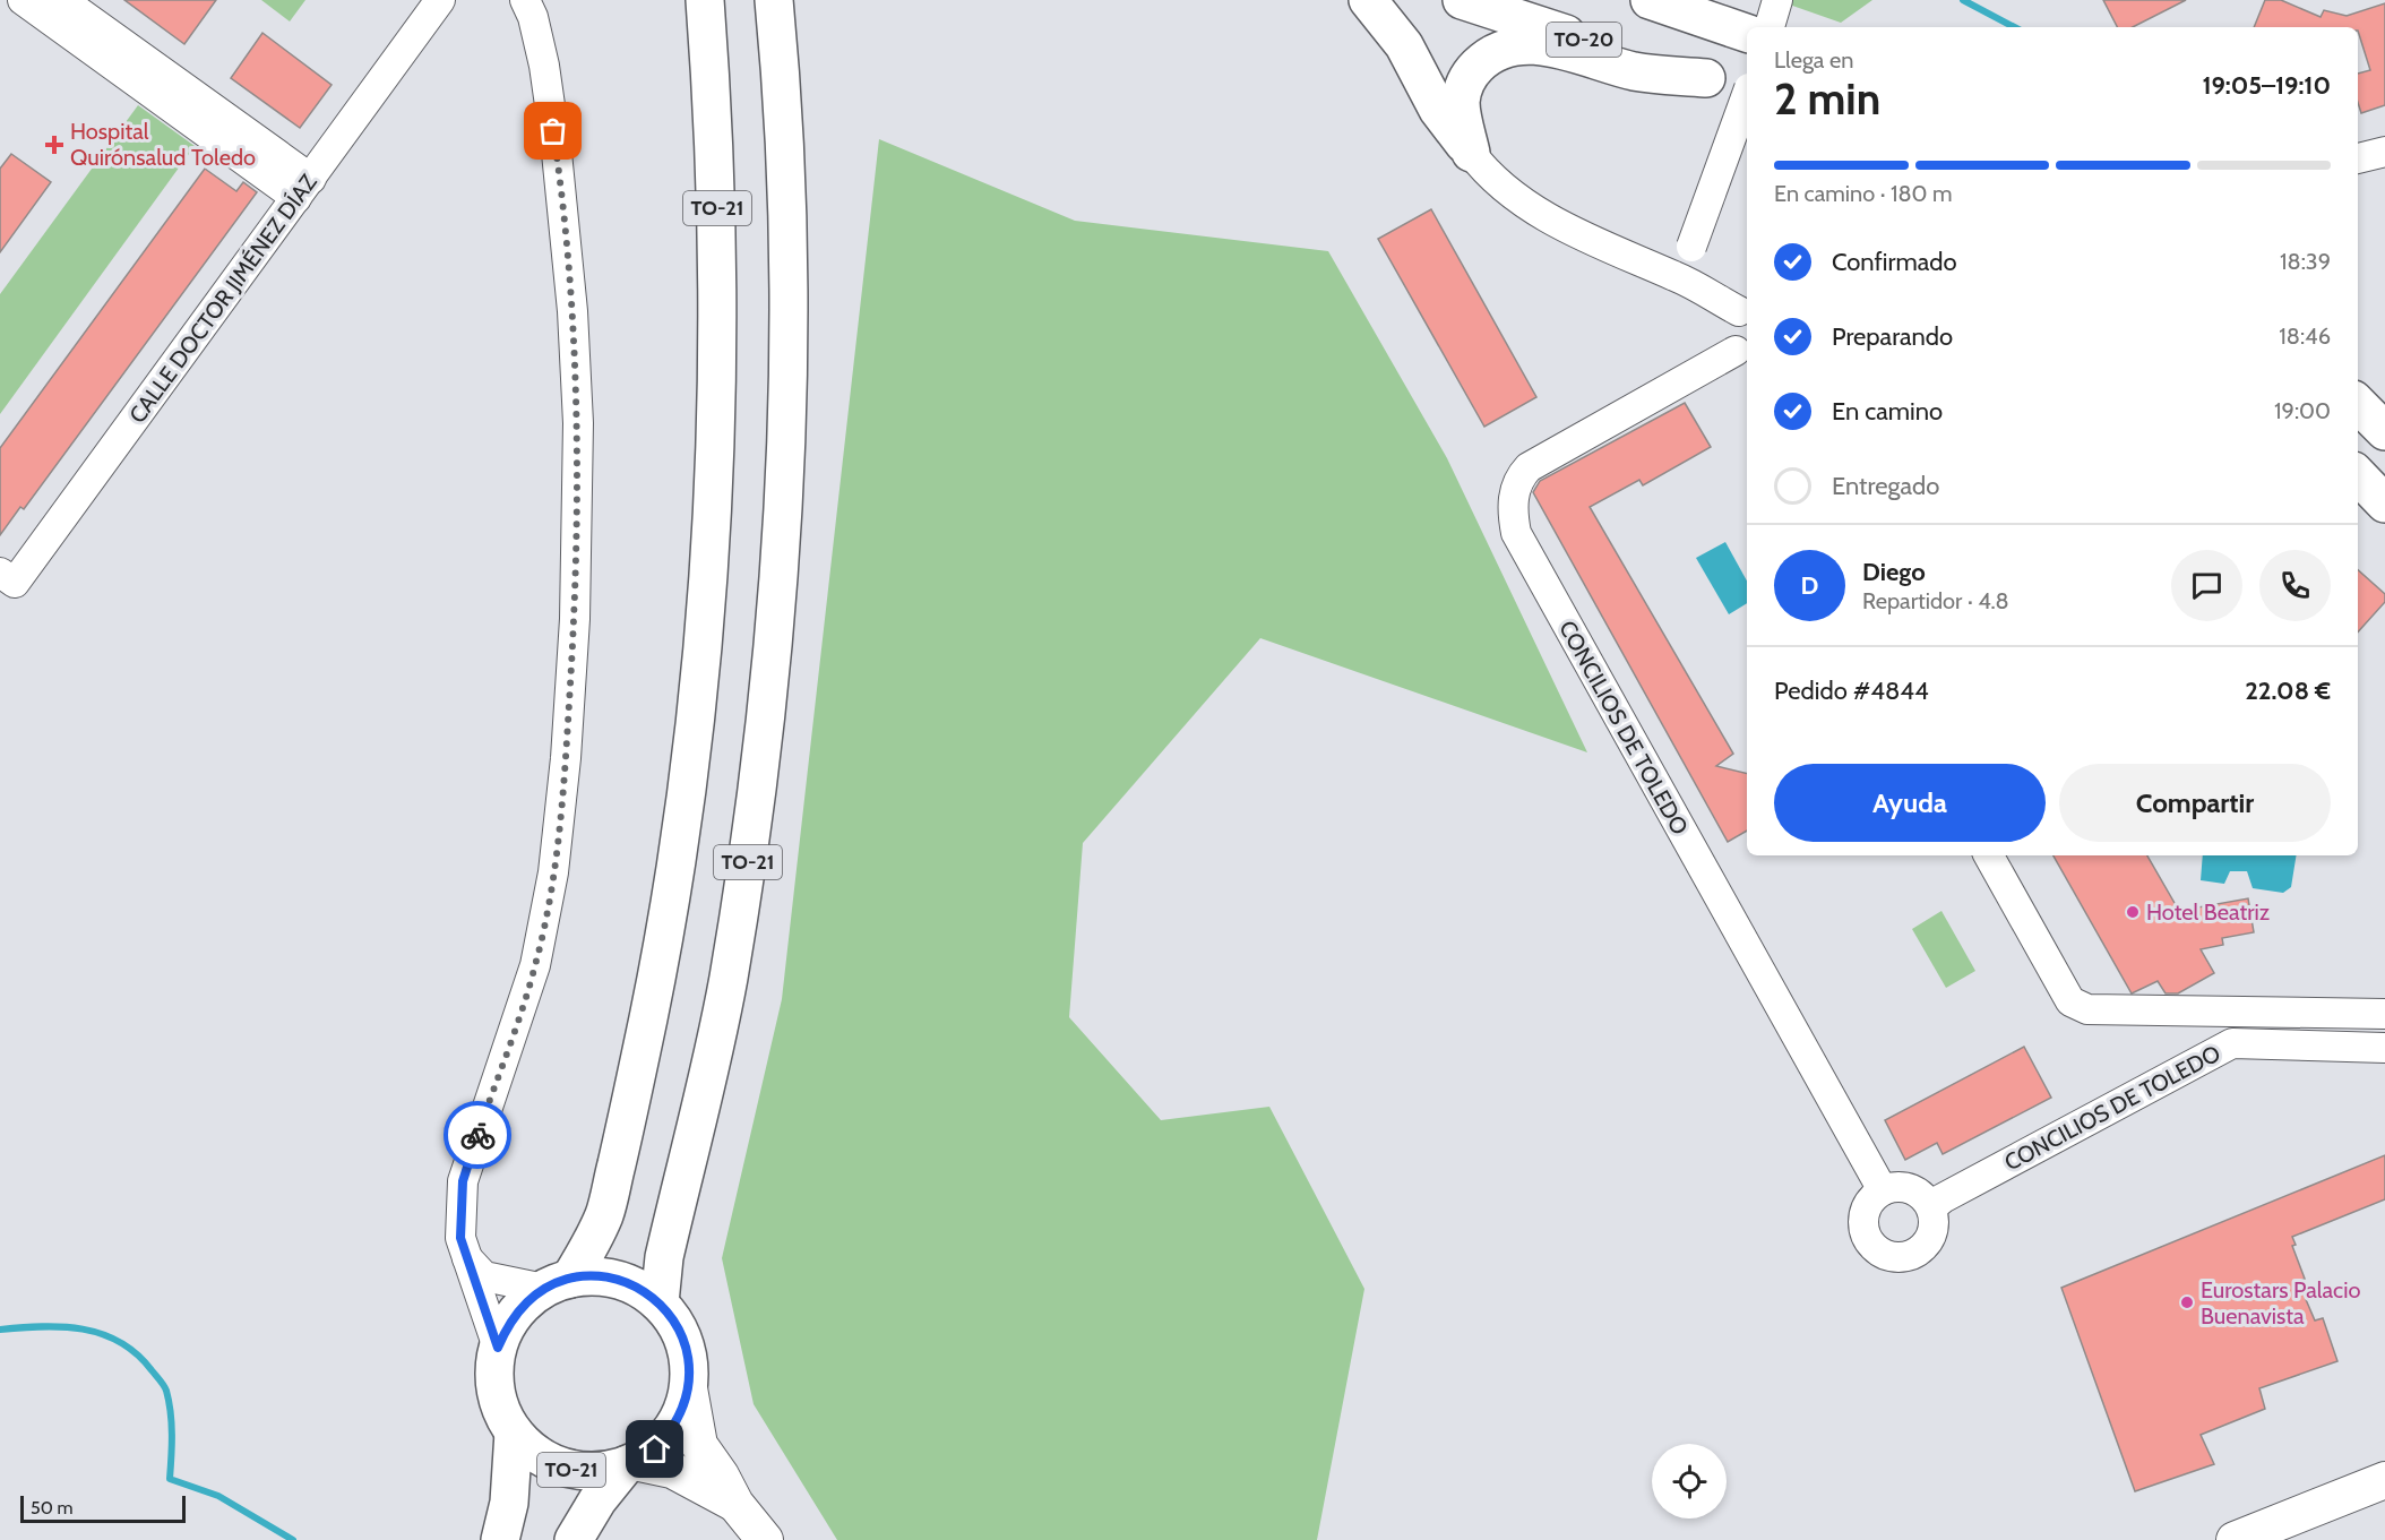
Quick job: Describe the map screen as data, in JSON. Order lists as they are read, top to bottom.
{
  "streets": {
    "highway": ["TO-20", "TO-21"],
    "street": ["CALLE DOCTOR JIMÉNEZ DÍAZ", "CONCILIOS DE TOLEDO"]
  },
  "places": {
    "health": ["Hospital Quirónsalud Toledo"],
    "other": ["Hotel Beatriz", "Eurostars Palacio Buenavista"]
  },
  "scale_bar": "50 m",
  "page": {
    "heading": ["2 min", "Llega en", "19:05–19:10"],
    "panel": [
      "Diego",
      "Repartidor · 4.8",
      "Pedido #4844",
      "22.08 €"
    ],
    "bar": "En camino · 180 m",
    "list": [
      ["Confirmado", "18:39"],
      ["Preparando", "18:46"],
      ["En camino", "19:00"],
      "Entregado"
    ],
    "round": "D",
    "buttons": ["Ayuda", "Compartir"],
    "scale": "50 m"
  }
}
